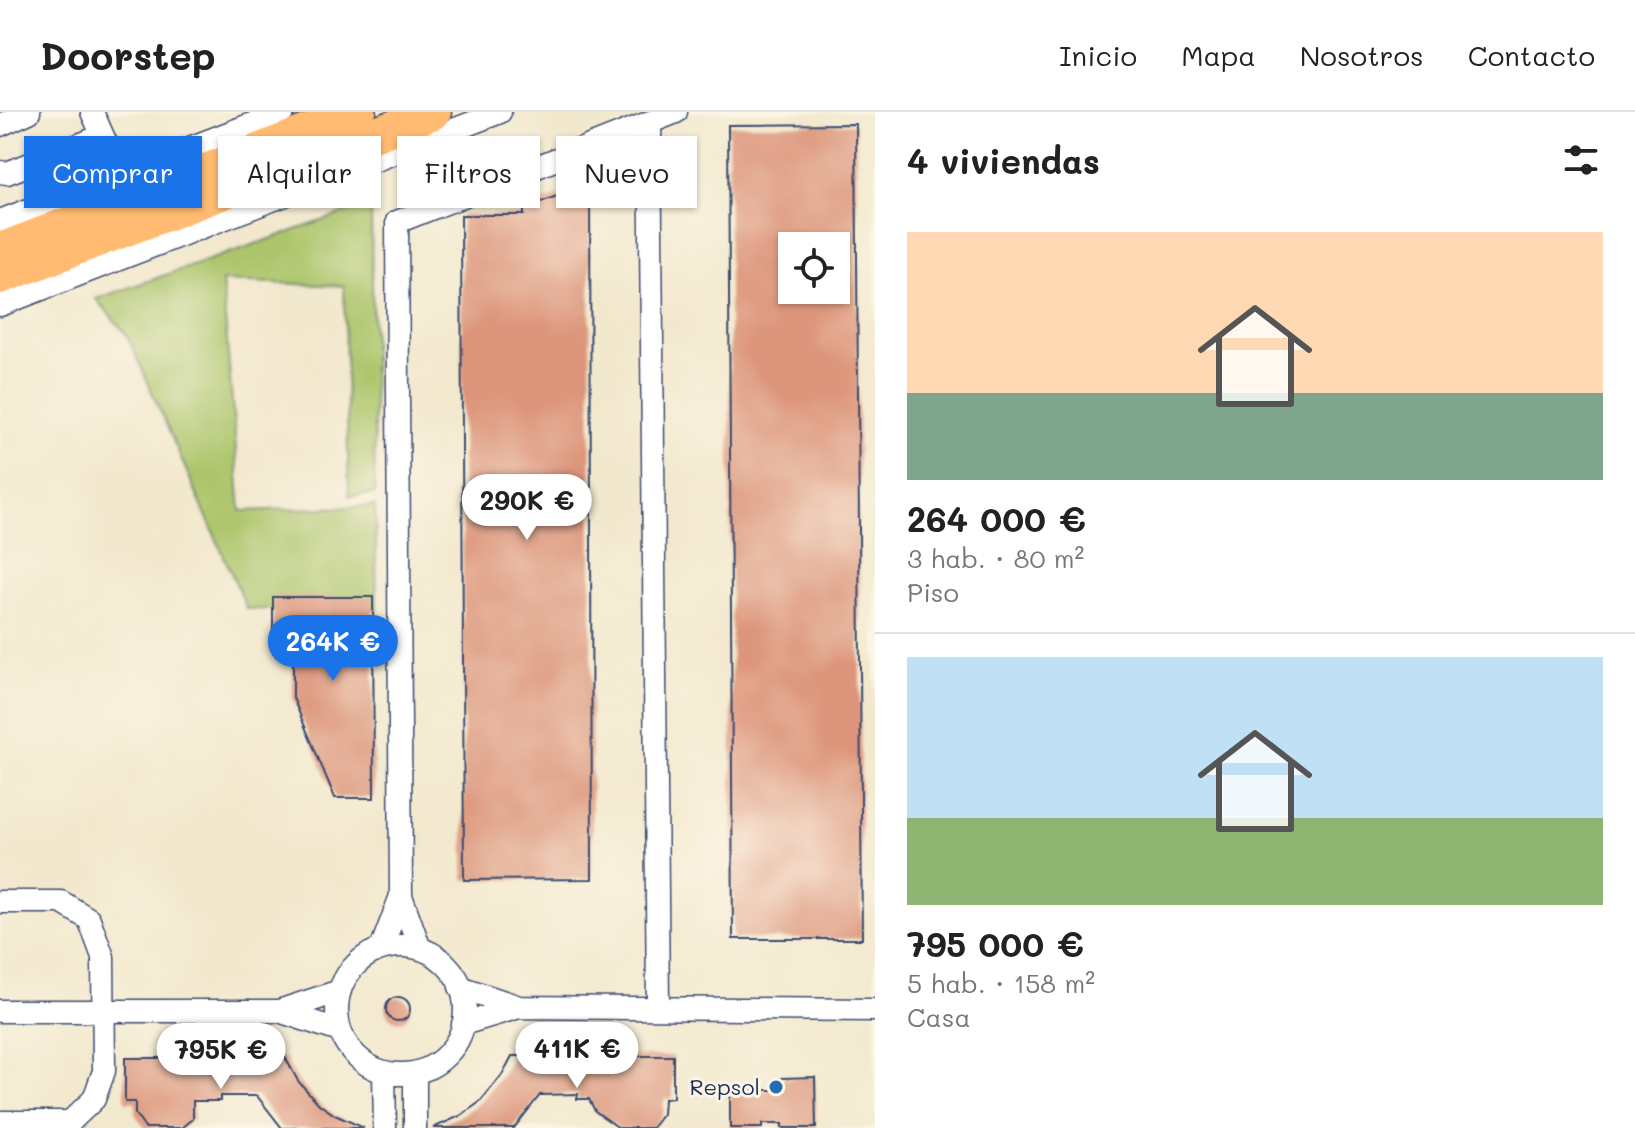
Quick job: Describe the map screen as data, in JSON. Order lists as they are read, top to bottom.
{
  "places": ["Repsol"],
  "page": {
    "header": "Doorstep",
    "nav": [
      "Inicio",
      "Mapa",
      "Nosotros",
      "Contacto"
    ],
    "heading": "4 viviendas",
    "chip": [
      "Comprar",
      "Alquilar",
      "Filtros",
      "Nuevo"
    ],
    "list": [
      {
        "name": "264 000 €",
        "note": "3 hab. · 80 m² · Piso"
      },
      {
        "name": "795 000 €",
        "note": "5 hab. · 158 m² · Casa"
      }
    ],
    "price": [
      "290K €",
      "264K €",
      "411K €",
      "795K €"
    ]
  }
}
